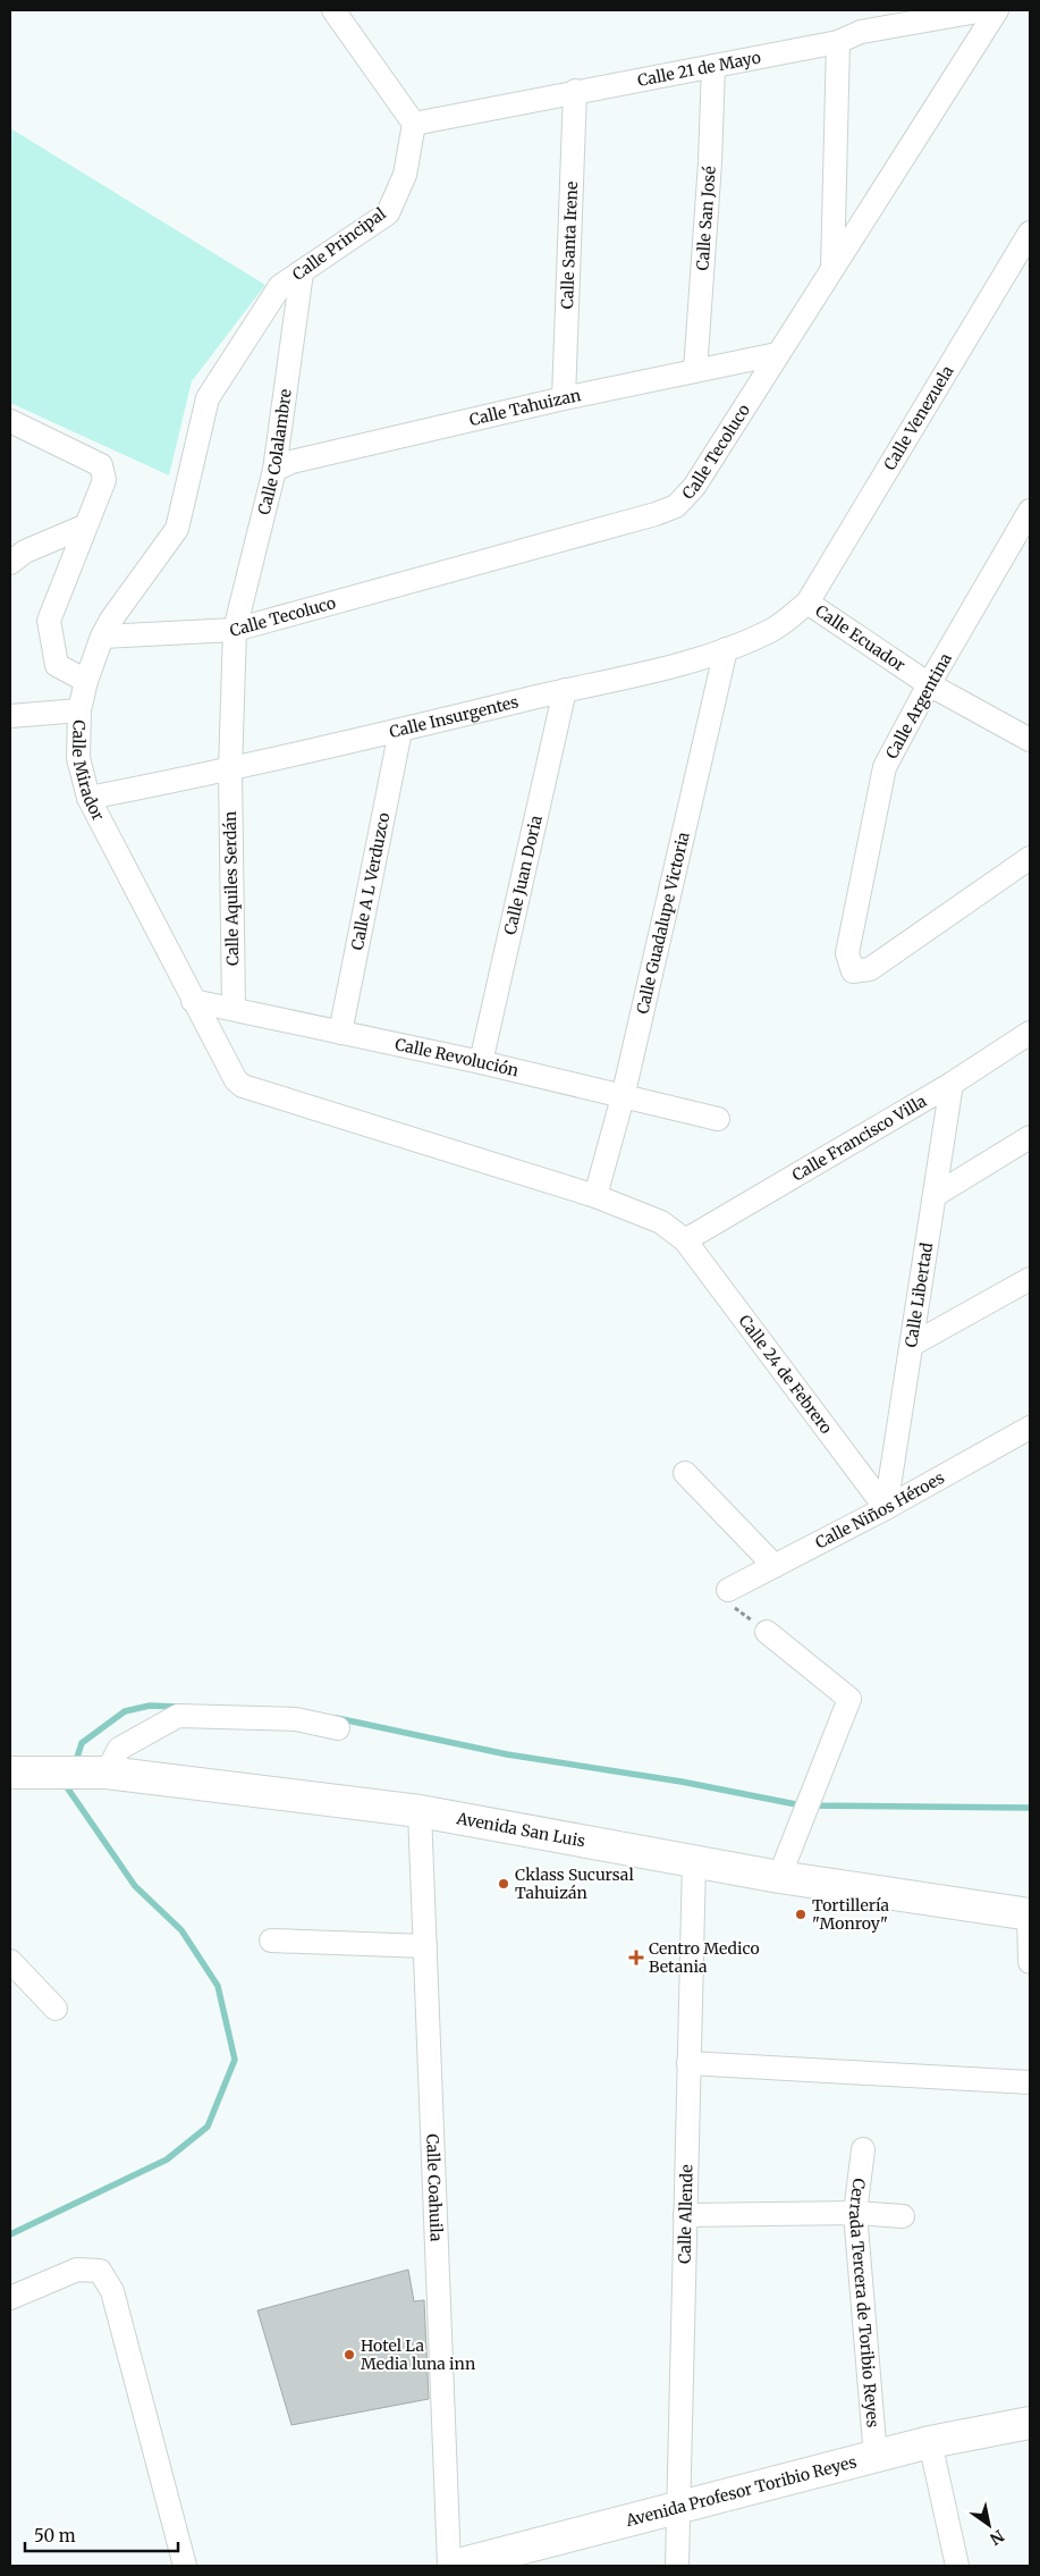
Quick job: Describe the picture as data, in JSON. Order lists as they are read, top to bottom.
{
  "streets": {
    "street": [
      "Calle 21 de Mayo",
      "Calle San José",
      "Calle Principal",
      "Calle Santa Irene",
      "Calle Tahuizan",
      "Calle Venezuela",
      "Calle Tecoluco",
      "Calle Colalambre",
      "Calle Ecuador",
      "Calle Argentina",
      "Calle Insurgentes",
      "Calle Mirador",
      "Calle Juan Doria",
      "Calle A L Verduzco",
      "Calle Aquiles Serdán",
      "Calle Guadalupe Victoria",
      "Calle Revolución",
      "Calle Francisco Villa",
      "Calle Libertad",
      "Calle 24 de Febrero",
      "Calle Niños Héroes",
      "Avenida San Luis",
      "Calle Coahuila",
      "Calle Allende",
      "Cerrada Tercera de Toribio Reyes",
      "Avenida Profesor Toribio Reyes"
    ]
  },
  "crossings": [
    ["Calle 21 de Mayo", "Calle San José"],
    ["Calle 21 de Mayo", "Calle Principal"],
    ["Calle 21 de Mayo", "Calle Santa Irene"],
    ["Calle San José", "Calle Tahuizan"],
    ["Calle Principal", "Calle Colalambre"],
    ["Calle Principal", "Calle Mirador"],
    ["Calle Santa Irene", "Calle Tahuizan"],
    ["Calle Tahuizan", "Calle Tecoluco"],
    ["Calle Tahuizan", "Calle Colalambre"],
    ["Calle Venezuela", "Calle Ecuador"],
    ["Calle Venezuela", "Calle Insurgentes"],
    ["Calle Tecoluco", "Calle Colalambre"],
    ["Calle Tecoluco", "Calle Mirador"],
    ["Calle Colalambre", "Calle Insurgentes"],
    ["Calle Colalambre", "Calle Aquiles Serdán"],
    ["Calle Ecuador", "Calle Argentina"],
    ["Calle Ecuador", "Calle Insurgentes"],
    ["Calle Insurgentes", "Calle Mirador"],
    ["Calle Insurgentes", "Calle Juan Doria"],
    ["Calle Insurgentes", "Calle A L Verduzco"],
    ["Calle Insurgentes", "Calle Aquiles Serdán"],
    ["Calle Insurgentes", "Calle Guadalupe Victoria"],
    ["Calle Mirador", "Calle Revolución"],
    ["Calle Mirador", "Calle 24 de Febrero"],
    ["Calle Juan Doria", "Calle Revolución"],
    ["Calle A L Verduzco", "Calle Revolución"],
    ["Calle Aquiles Serdán", "Calle Revolución"],
    ["Calle Guadalupe Victoria", "Calle Revolución"],
    ["Calle Guadalupe Victoria", "Calle 24 de Febrero"],
    ["Calle Francisco Villa", "Calle Libertad"],
    ["Calle Francisco Villa", "Calle 24 de Febrero"],
    ["Calle Libertad", "Calle 24 de Febrero"],
    ["Calle Libertad", "Calle Niños Héroes"],
    ["Calle 24 de Febrero", "Calle Niños Héroes"],
    ["Avenida San Luis", "Calle Coahuila"],
    ["Avenida San Luis", "Calle Allende"],
    ["Calle Allende", "Avenida Profesor Toribio Reyes"],
    ["Cerrada Tercera de Toribio Reyes", "Avenida Profesor Toribio Reyes"]
  ],
  "places": {
    "other": ["Cklass Sucursal Tahuizán", "Tortillería \"Monroy\"", "Hotel La Media luna inn"],
    "health": ["Centro Medico Betania"]
  },
  "scale_bar": "50 m",
  "north": "bottom right"
}
